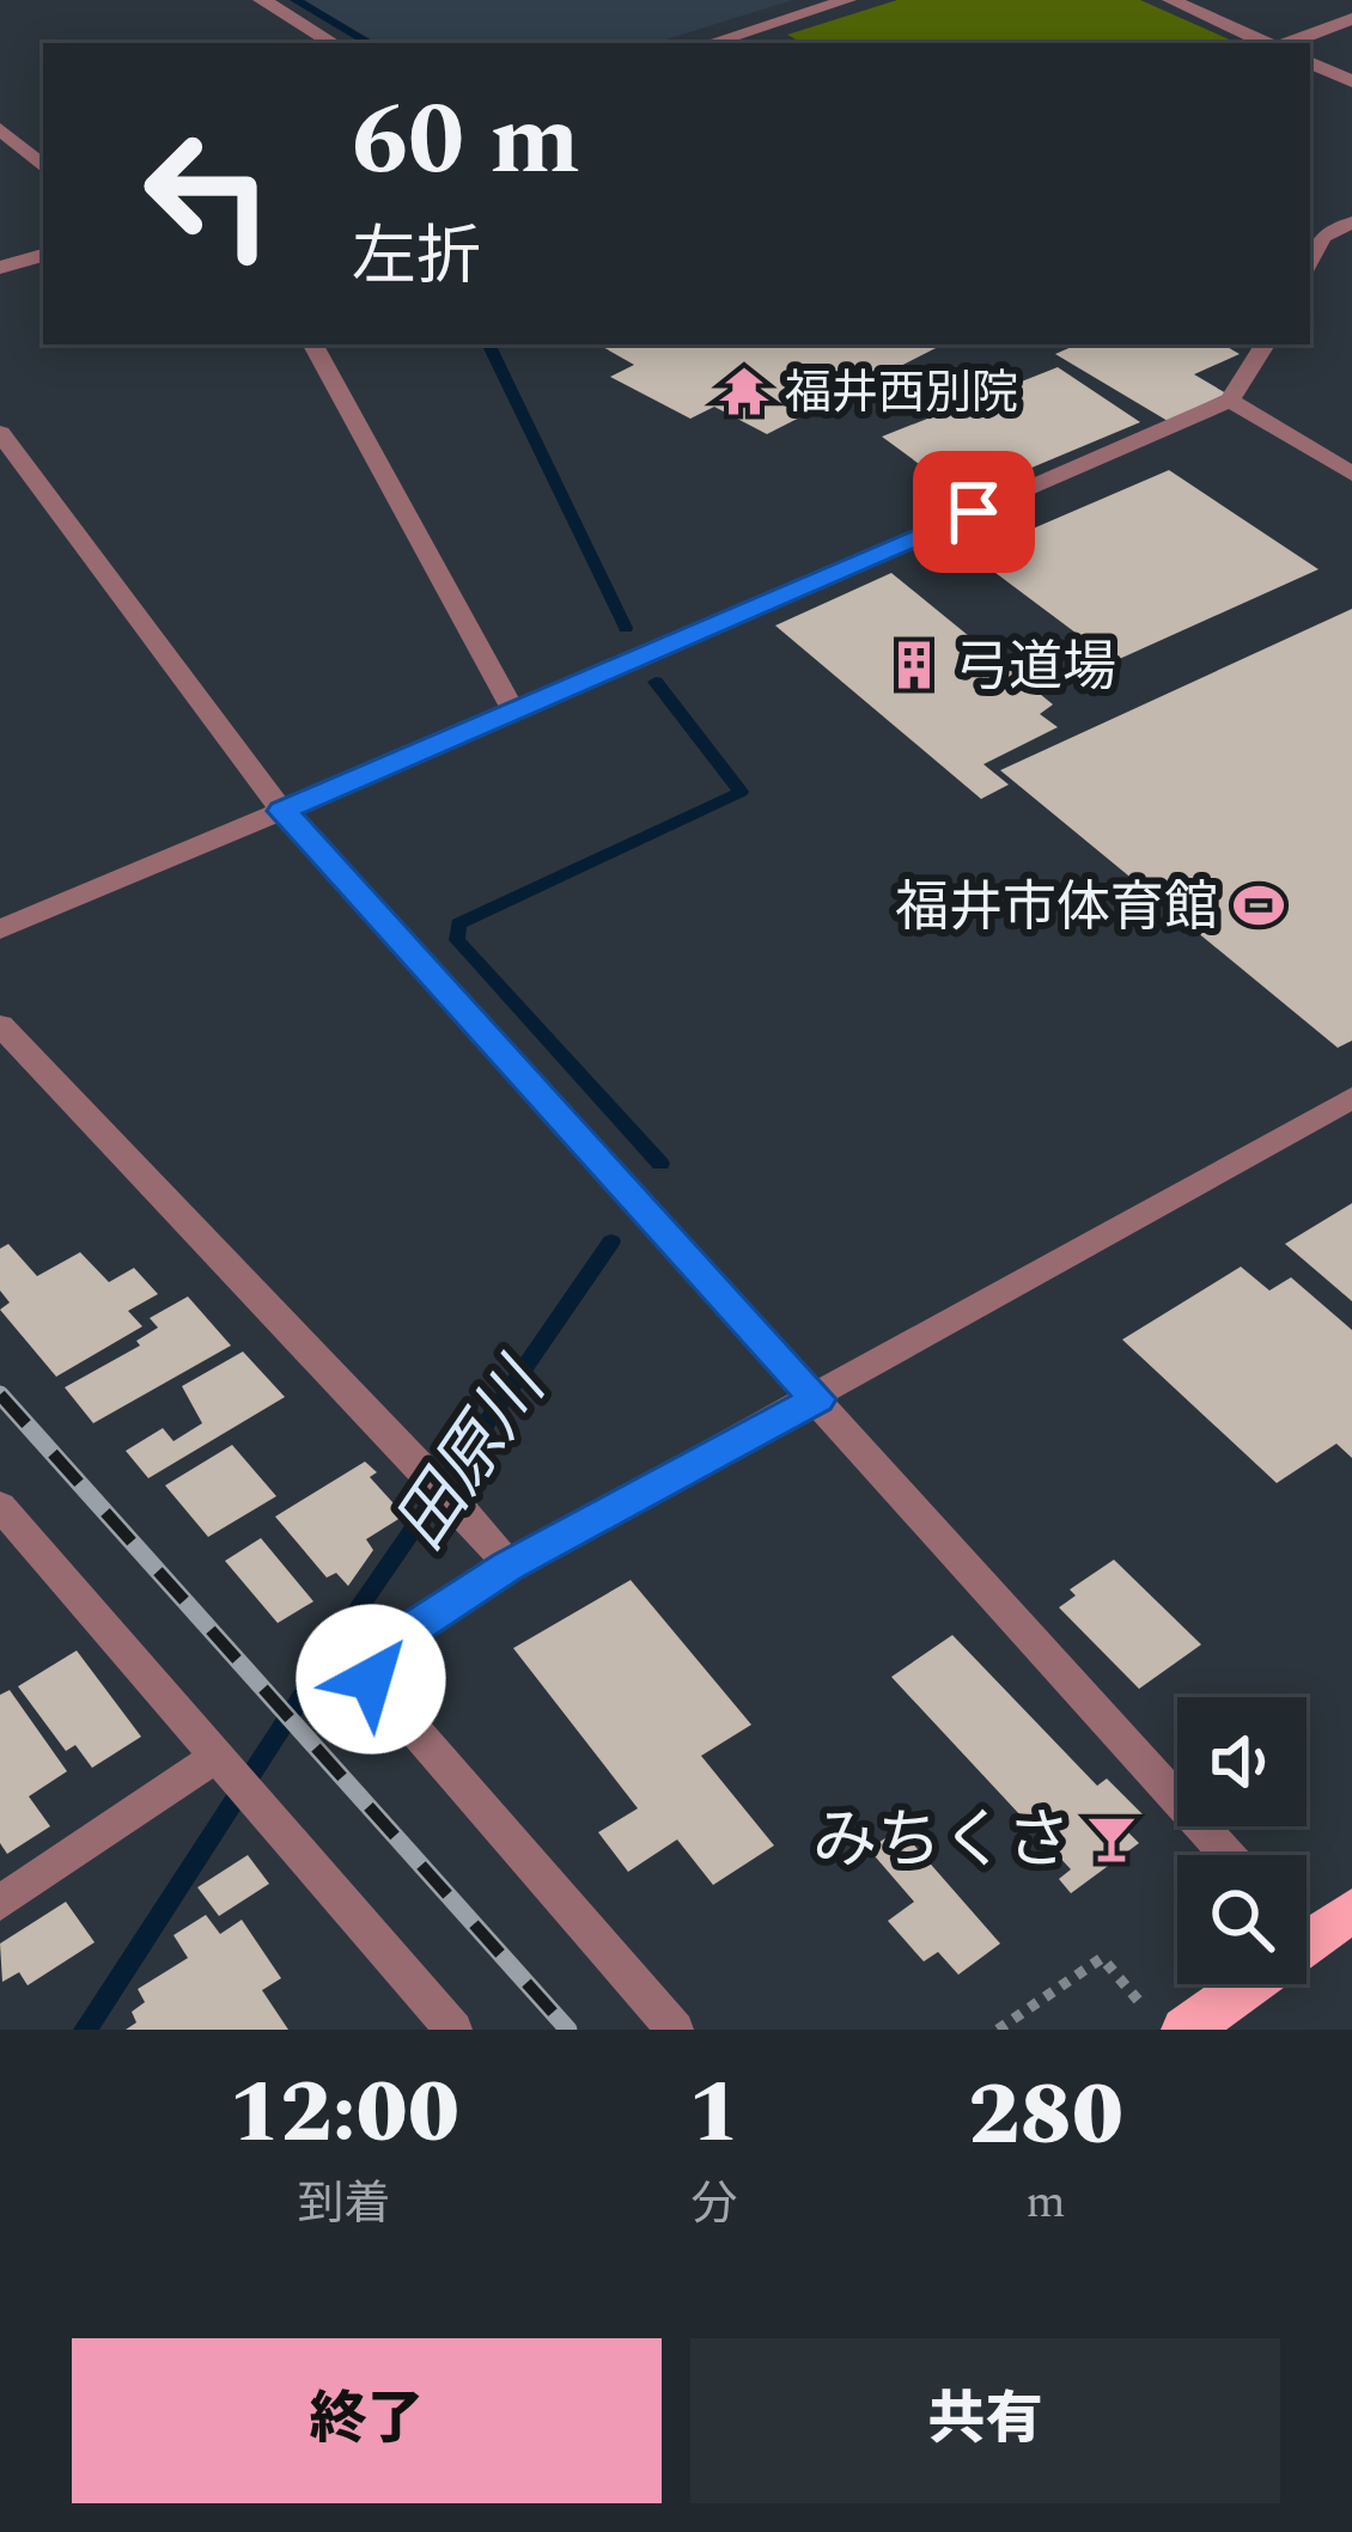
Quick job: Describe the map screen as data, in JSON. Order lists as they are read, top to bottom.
{
  "water": ["田原川"],
  "places": {
    "temple": ["福井西別院"],
    "building": ["弓道場"],
    "sports": ["福井市体育館"],
    "bar": ["みちくさ"]
  },
  "page": {
    "turn": ["60 m", "左折"],
    "eta": [
      "12:00",
      "到着",
      "1",
      "分",
      "280",
      "m"
    ],
    "buttons": ["終了", "共有"]
  }
}
